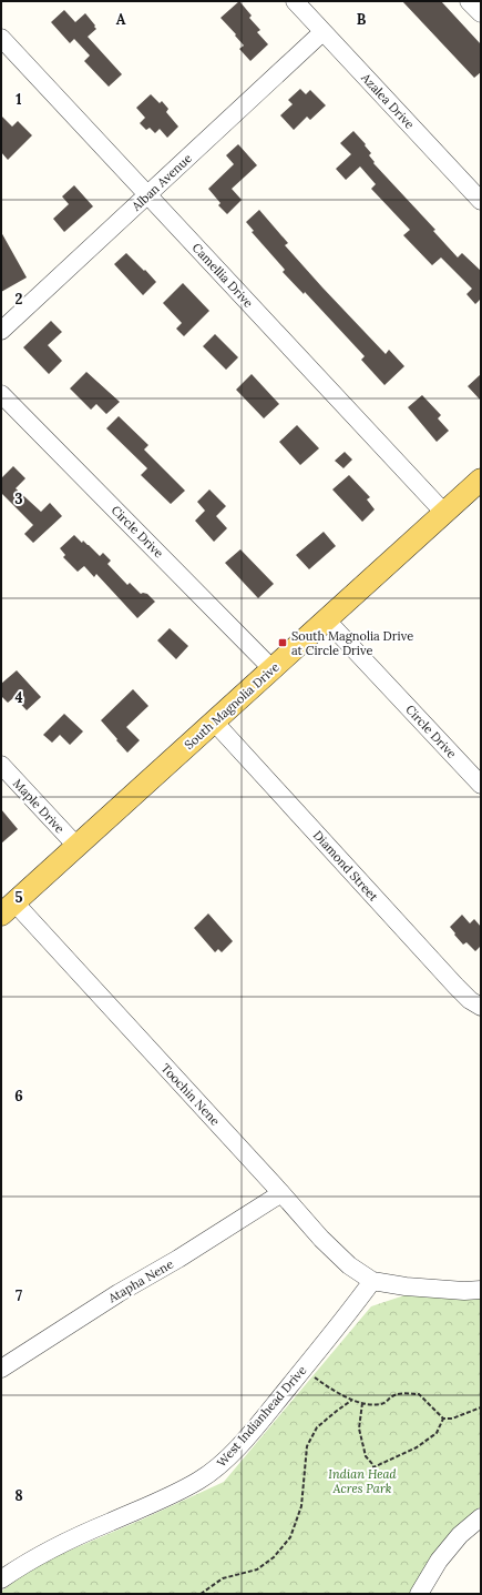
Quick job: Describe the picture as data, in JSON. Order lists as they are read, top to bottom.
{
  "streets": {
    "main road": ["South Magnolia Drive"],
    "street": [
      "Azalea Drive",
      "Alban Avenue",
      "Camellia Drive",
      "Circle Drive",
      "Maple Drive",
      "Diamond Street",
      "Toochin Nene",
      "Atapha Nene",
      "West Indianhead Drive"
    ]
  },
  "crossings": [
    ["Azalea Drive", "Alban Avenue"],
    ["Alban Avenue", "Camellia Drive"],
    ["Camellia Drive", "South Magnolia Drive"],
    ["Circle Drive", "South Magnolia Drive"],
    ["South Magnolia Drive", "Maple Drive"],
    ["South Magnolia Drive", "Diamond Street"],
    ["South Magnolia Drive", "Toochin Nene"],
    ["Toochin Nene", "Atapha Nene"],
    ["Toochin Nene", "West Indianhead Drive"]
  ],
  "parks": ["Indian Head Acres Park"],
  "places": {
    "transit": ["South Magnolia Drive at Circle Drive"]
  },
  "grid": {
    "columns": ["A", "B"],
    "rows": [
      "1",
      "2",
      "3",
      "4",
      "5",
      "6",
      "7",
      "8"
    ]
  }
}
